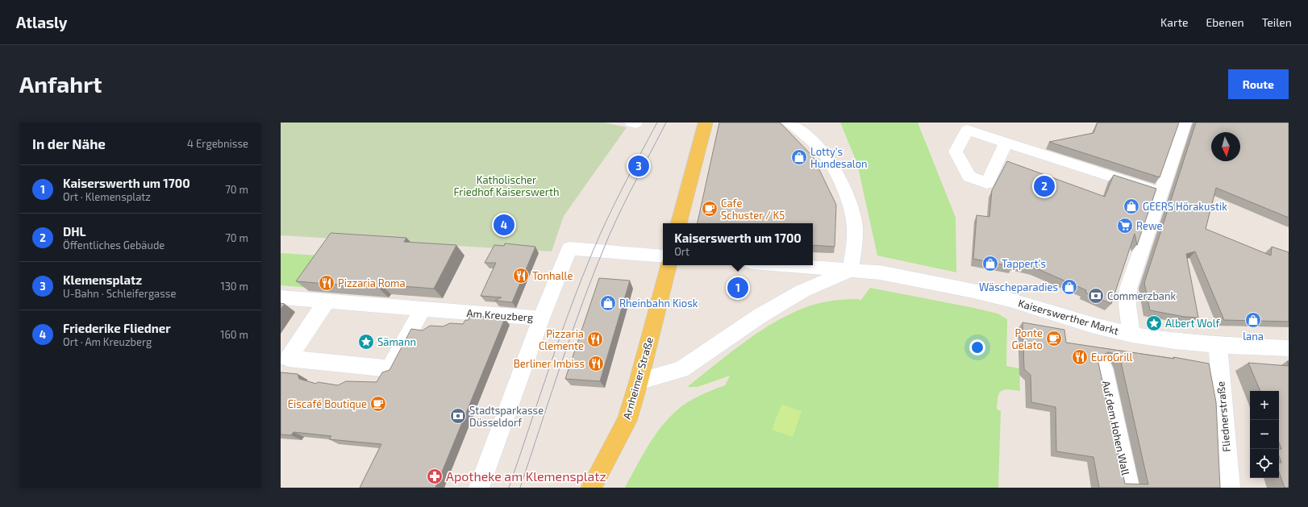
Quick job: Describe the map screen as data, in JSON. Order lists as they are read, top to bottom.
{
  "streets": {
    "main road": ["Arnheimer Straße"],
    "street": [
      "Am Kreuzberg",
      "Kaiserswerther Markt",
      "Fliednerstraße",
      "Auf dem Hohen Wall"
    ]
  },
  "crossings": [
    ["Kaiserswerther Markt", "Fliednerstraße"]
  ],
  "parks": ["Katholischer Friedhof Kaiserswerth"],
  "places": {
    "shop": [
      "Lotty's Hundesalon",
      "GEERS Hörakustik",
      "Tappert's",
      "Wäscheparadies",
      "Rheinbahn Kiosk",
      "lana"
    ],
    "cafe": ["Cafe Schuster / K5", "Ponte Gelato", "Eiscafé Boutique"],
    "supermarket": ["Rewe"],
    "restaurant": [
      "Tonhalle",
      "Pizzaria Roma",
      "Pizzaria Clemente",
      "EuroGrill",
      "Berliner Imbiss"
    ],
    "bank": ["Commerzbank", "Stadtsparkasse Düsseldorf"],
    "place": ["Albert Wolf", "Sämann"],
    "pharmacy": ["Apotheke am Klemensplatz"]
  },
  "north": "bottom",
  "page": {
    "header": "Atlasly",
    "nav": ["Karte", "Ebenen", "Teilen"],
    "buttons": "Route",
    "title": "Anfahrt",
    "heading": ["In der Nähe", "4 Ergebnisse"],
    "pins": [
      "3",
      "2",
      "4",
      "1"
    ],
    "list": [
      {
        "mark": "1",
        "name": "Kaiserswerth um 1700",
        "note": "Ort · Klemensplatz",
        "value": "70 m"
      },
      {
        "mark": "2",
        "name": "DHL",
        "note": "Öffentliches Gebäude",
        "value": "70 m"
      },
      {
        "mark": "3",
        "name": "Klemensplatz",
        "note": "U-Bahn · Schleifergasse",
        "value": "130 m"
      },
      {
        "mark": "4",
        "name": "Friederike Fliedner",
        "note": "Ort · Am Kreuzberg",
        "value": "160 m"
      }
    ],
    "popup": ["Kaiserswerth um 1700", "Ort"],
    "map_buttons": ["+", "−"]
  }
}
